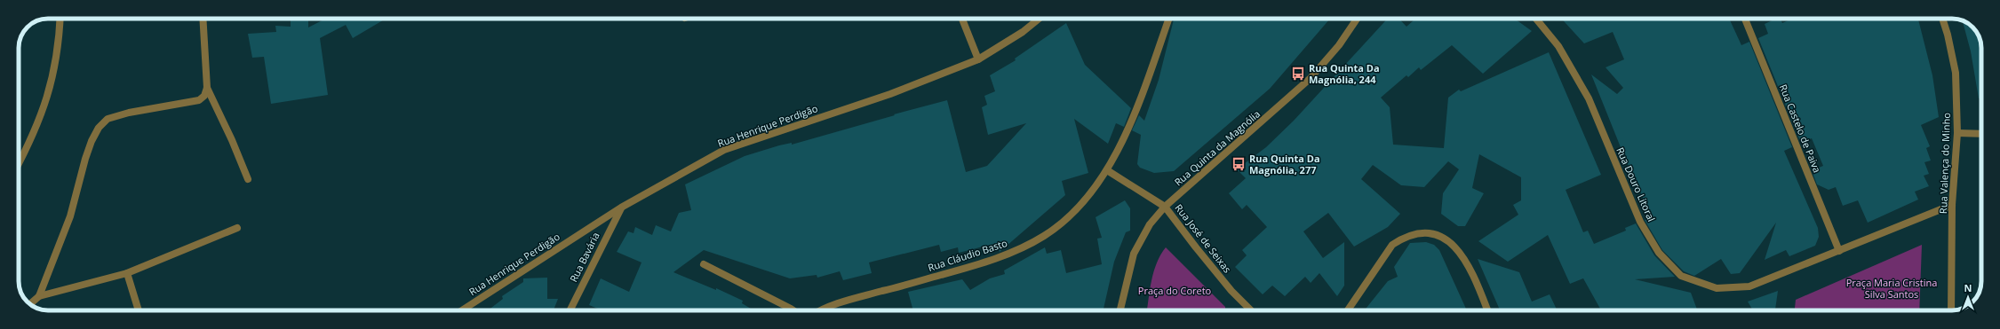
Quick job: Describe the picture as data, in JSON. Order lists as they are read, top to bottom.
{
  "streets": {
    "street": [
      "Rua Henrique Perdigão",
      "Rua Castelo de Paiva",
      "Rua Quinta da Magnólia",
      "Rua Valença do Minho",
      "Rua Douro Litoral",
      "Rua José de Seixas",
      "Rua Cláudio Basto",
      "Rua Bavária"
    ]
  },
  "crossings": [
    ["Rua Henrique Perdigão", "Rua Bavária"],
    ["Rua Castelo de Paiva", "Rua Douro Litoral"],
    ["Rua Quinta da Magnólia", "Rua José de Seixas"],
    ["Rua Valença do Minho", "Rua Douro Litoral"],
    ["Rua José de Seixas", "Rua Cláudio Basto"]
  ],
  "parks": ["Praça Maria Cristina Silva Santos", "Praça do Coreto"],
  "places": {
    "bus stop": ["Rua Quinta Da Magnólia, 244", "Rua Quinta Da Magnólia, 277"]
  },
  "north": "top"
}
